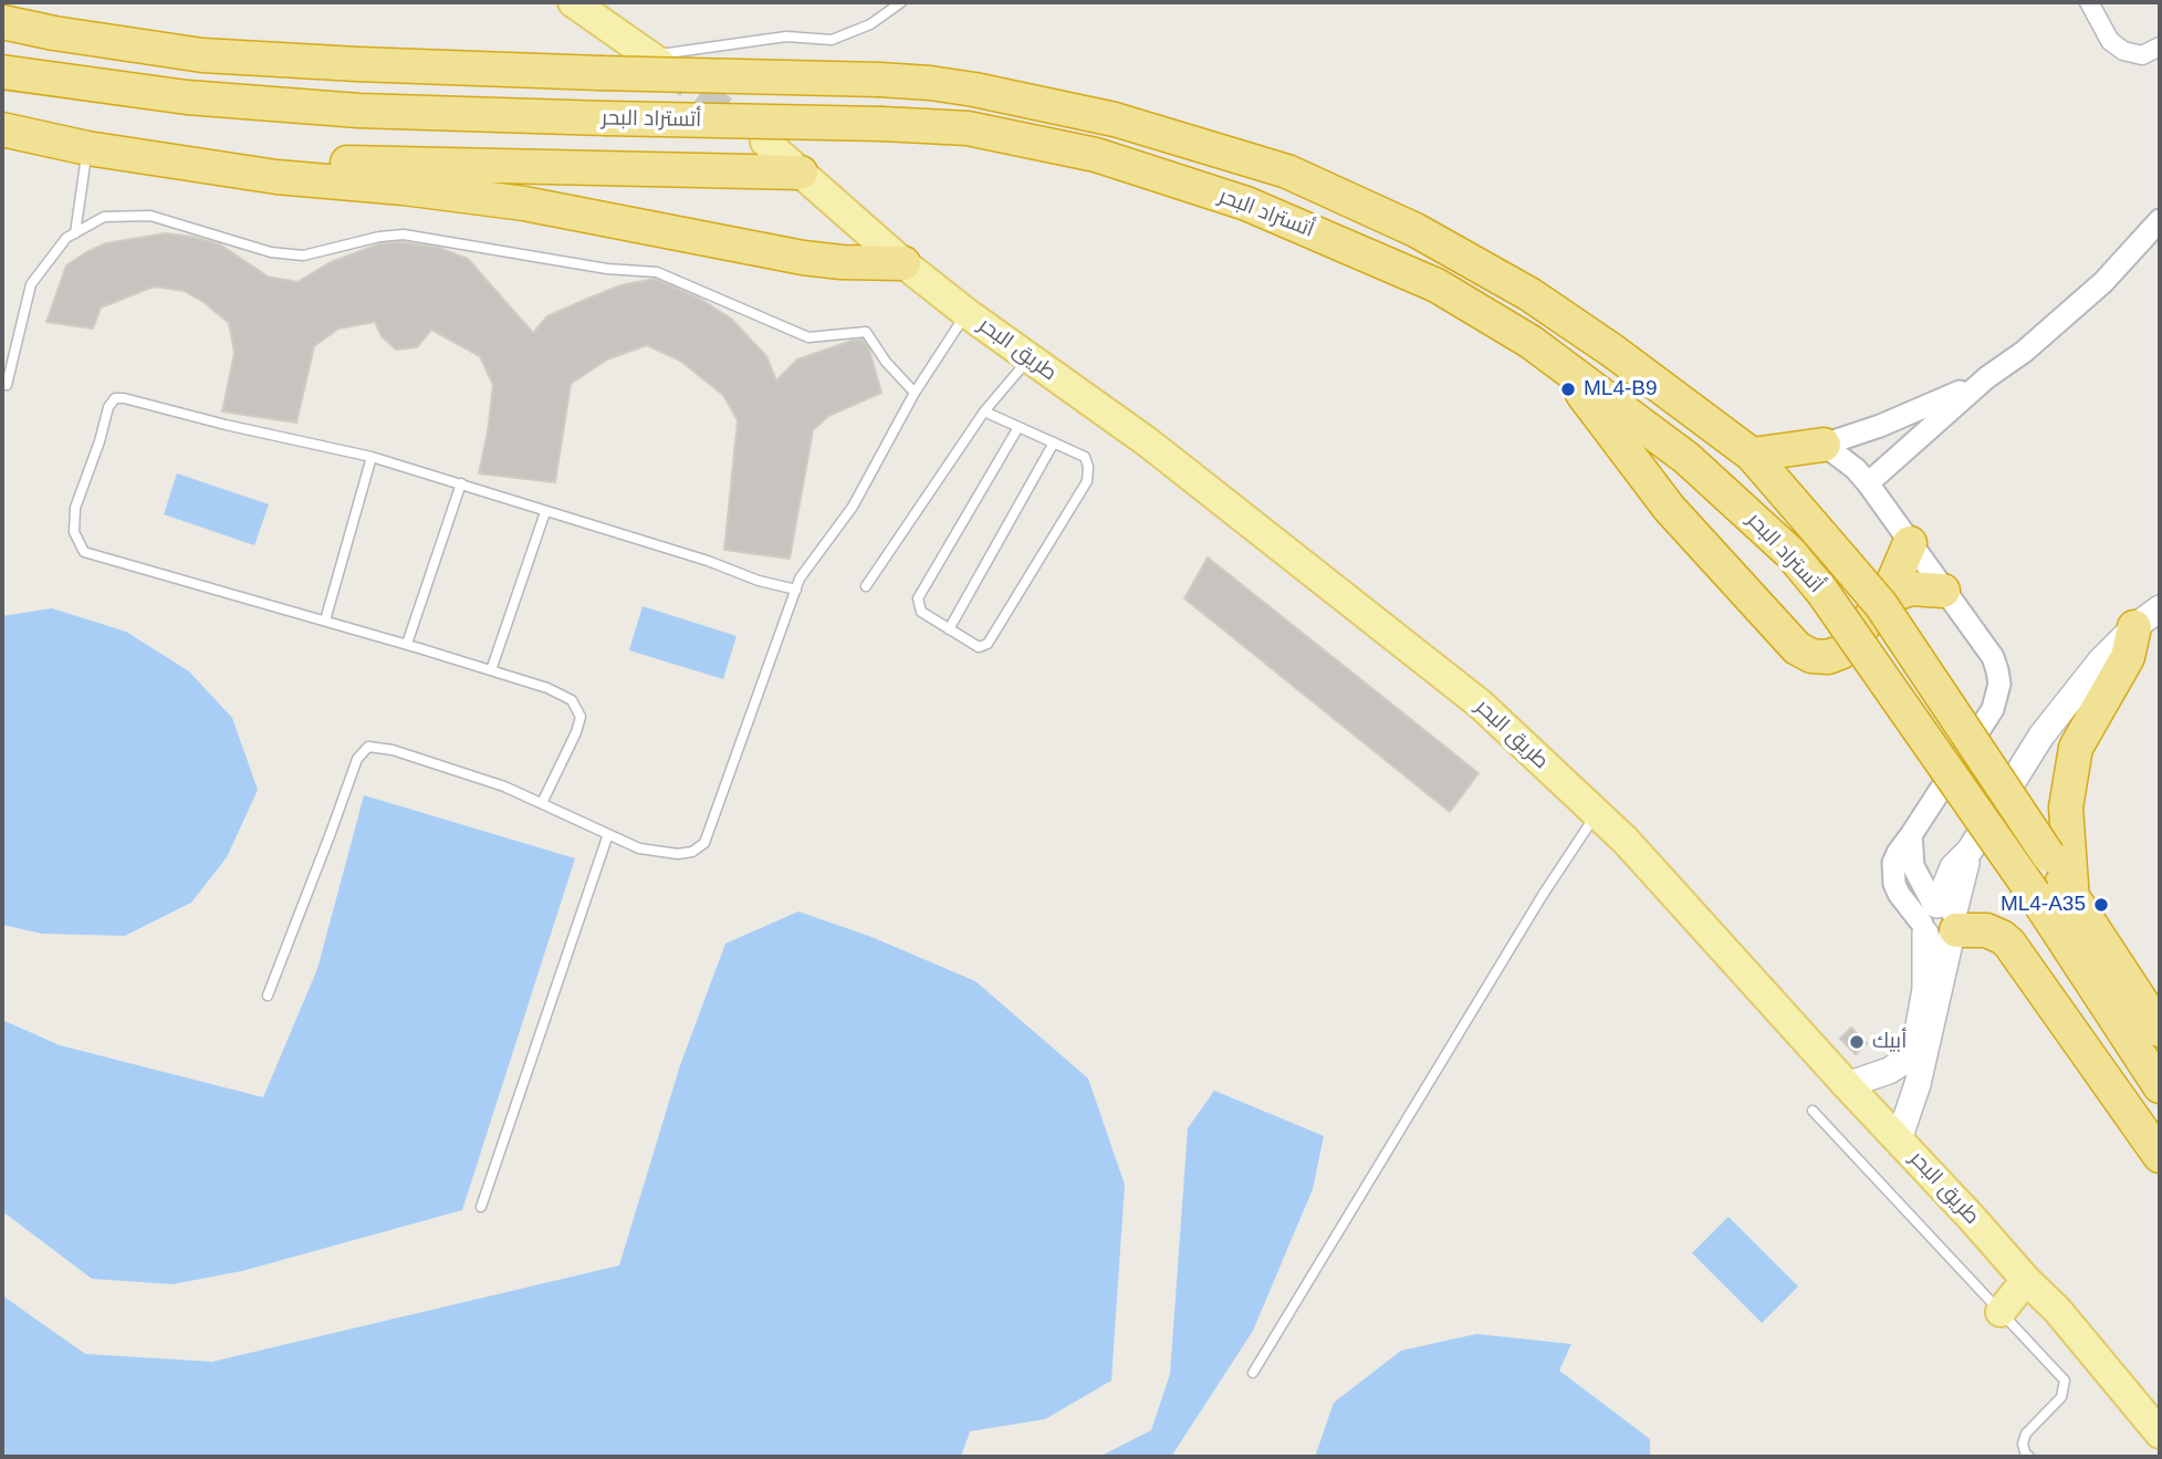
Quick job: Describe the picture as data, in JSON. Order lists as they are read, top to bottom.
{
  "streets": {
    "highway": ["أتستراد البحر"],
    "main road": ["طريق البحر"]
  },
  "places": ["ML4-B9", "ML4-A35", "أبيك"]
}
